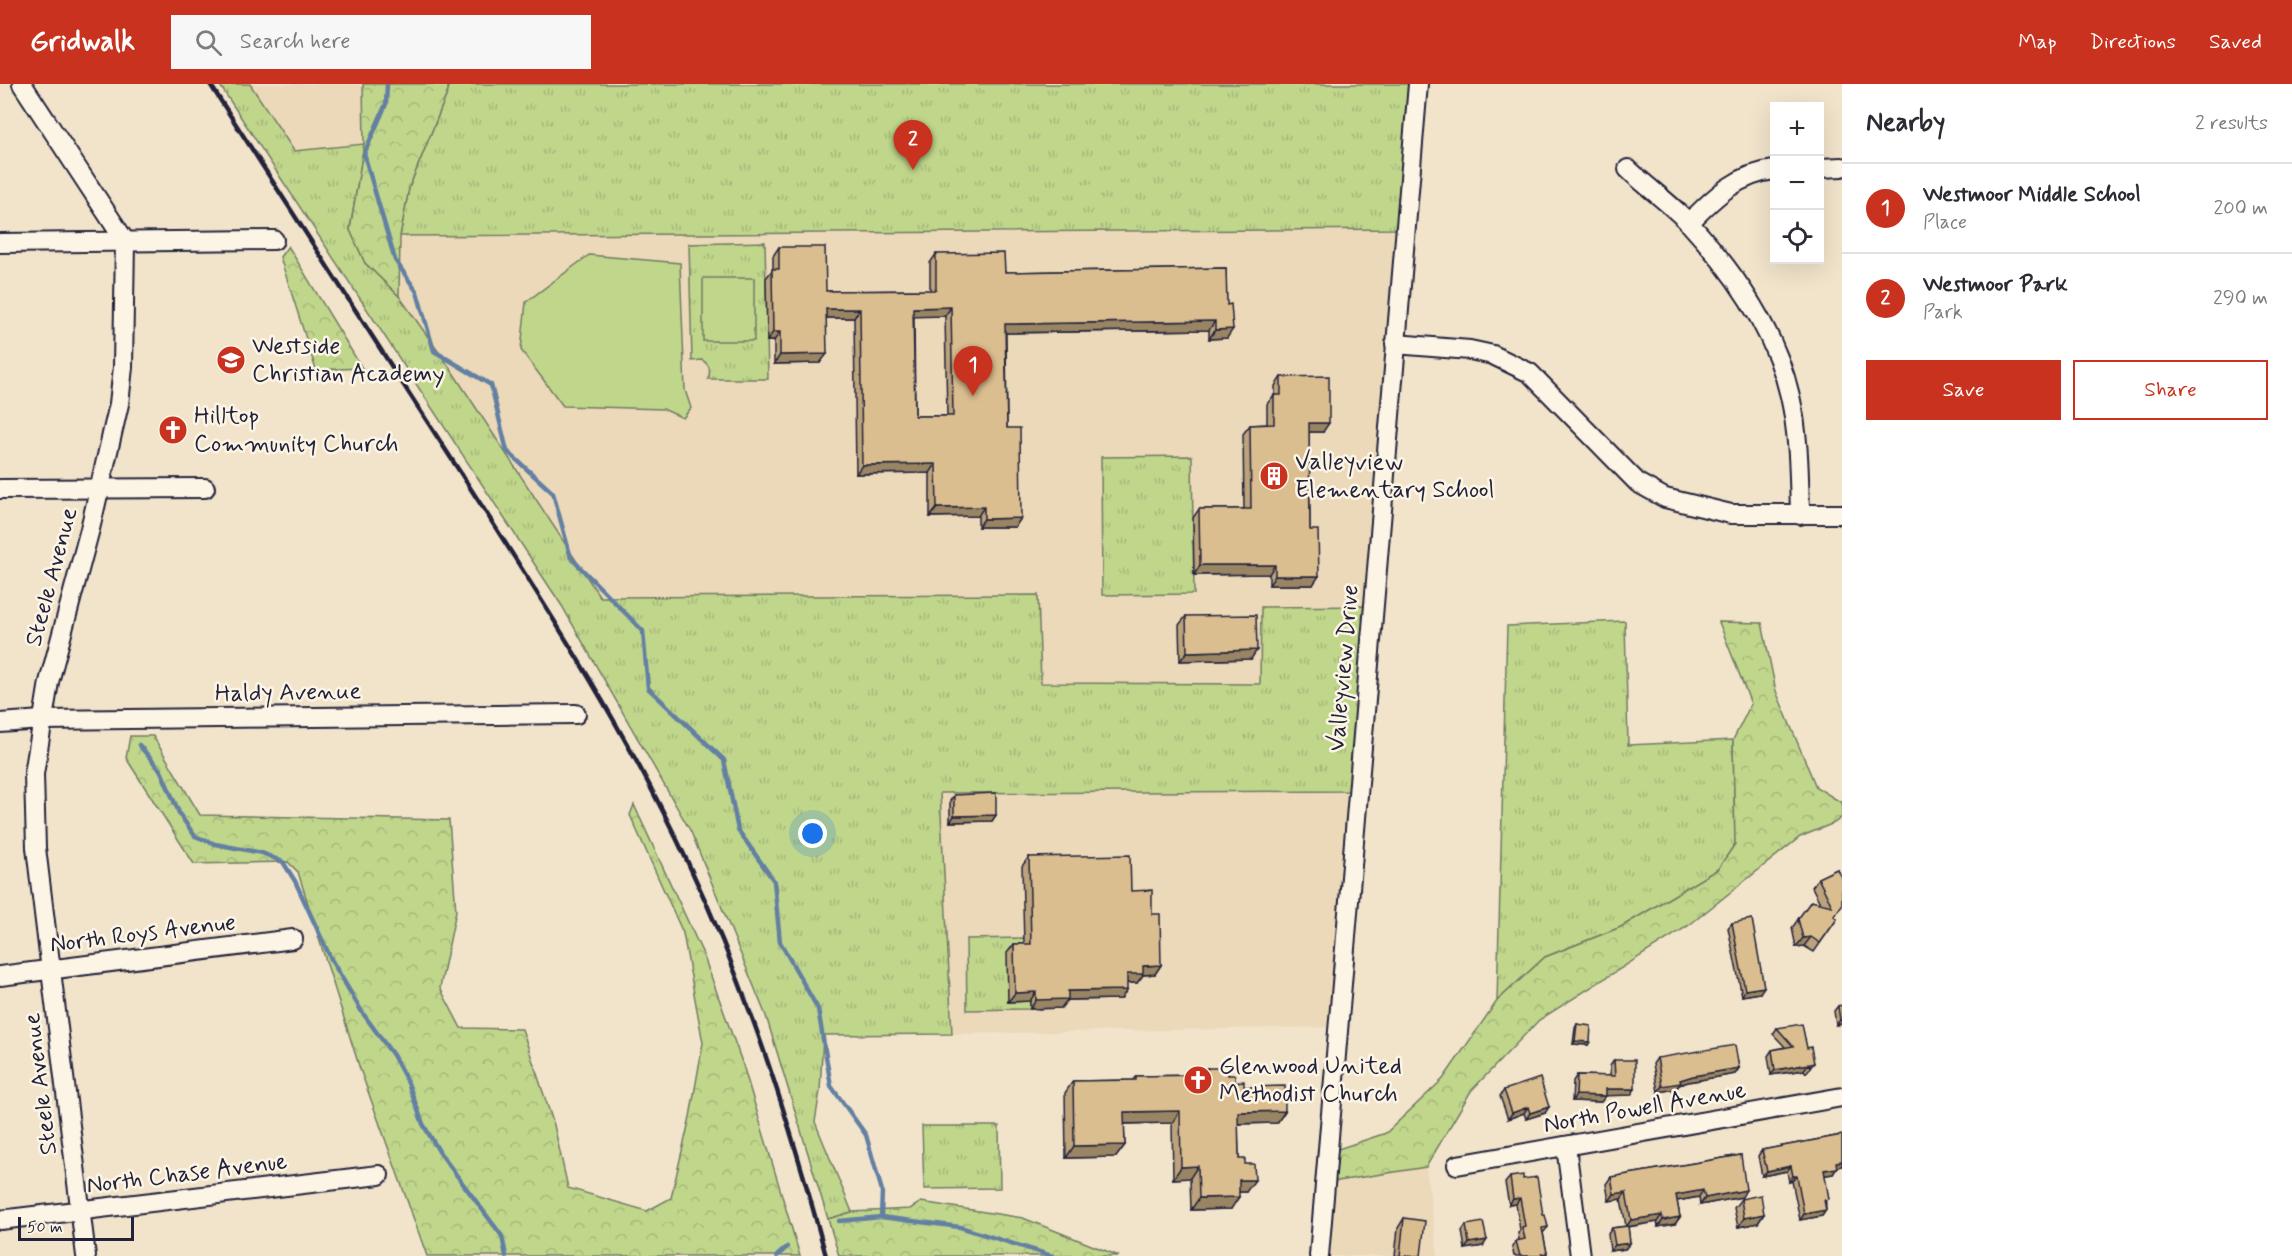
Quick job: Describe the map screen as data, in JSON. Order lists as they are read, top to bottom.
{
  "streets": {
    "street": [
      "Steele Avenue",
      "Valleyview Drive",
      "Haldy Avenue",
      "North Roys Avenue",
      "North Powell Avenue",
      "North Chase Avenue"
    ]
  },
  "crossings": [
    ["Steele Avenue", "Haldy Avenue"],
    ["Steele Avenue", "North Roys Avenue"],
    ["Steele Avenue", "North Chase Avenue"]
  ],
  "places": {
    "school or university": ["Westside Christian Academy"],
    "church": ["Hilltop Community Church", "Glenwood United Methodist Church"],
    "building": ["Valleyview Elementary School"]
  },
  "scale_bar": "50 m",
  "page": {
    "header": "Gridwalk",
    "search": "Search here",
    "nav": ["Map", "Directions", "Saved"],
    "heading": ["Nearby", "2 results"],
    "map_buttons": ["+", "−"],
    "pins": ["2", "1"],
    "list": [
      {
        "mark": "1",
        "name": "Westmoor Middle School",
        "note": "Place",
        "value": "200 m"
      },
      {
        "mark": "2",
        "name": "Westmoor Park",
        "note": "Park",
        "value": "290 m"
      }
    ],
    "buttons": ["Save", "Share"],
    "scale": "50 m"
  }
}
